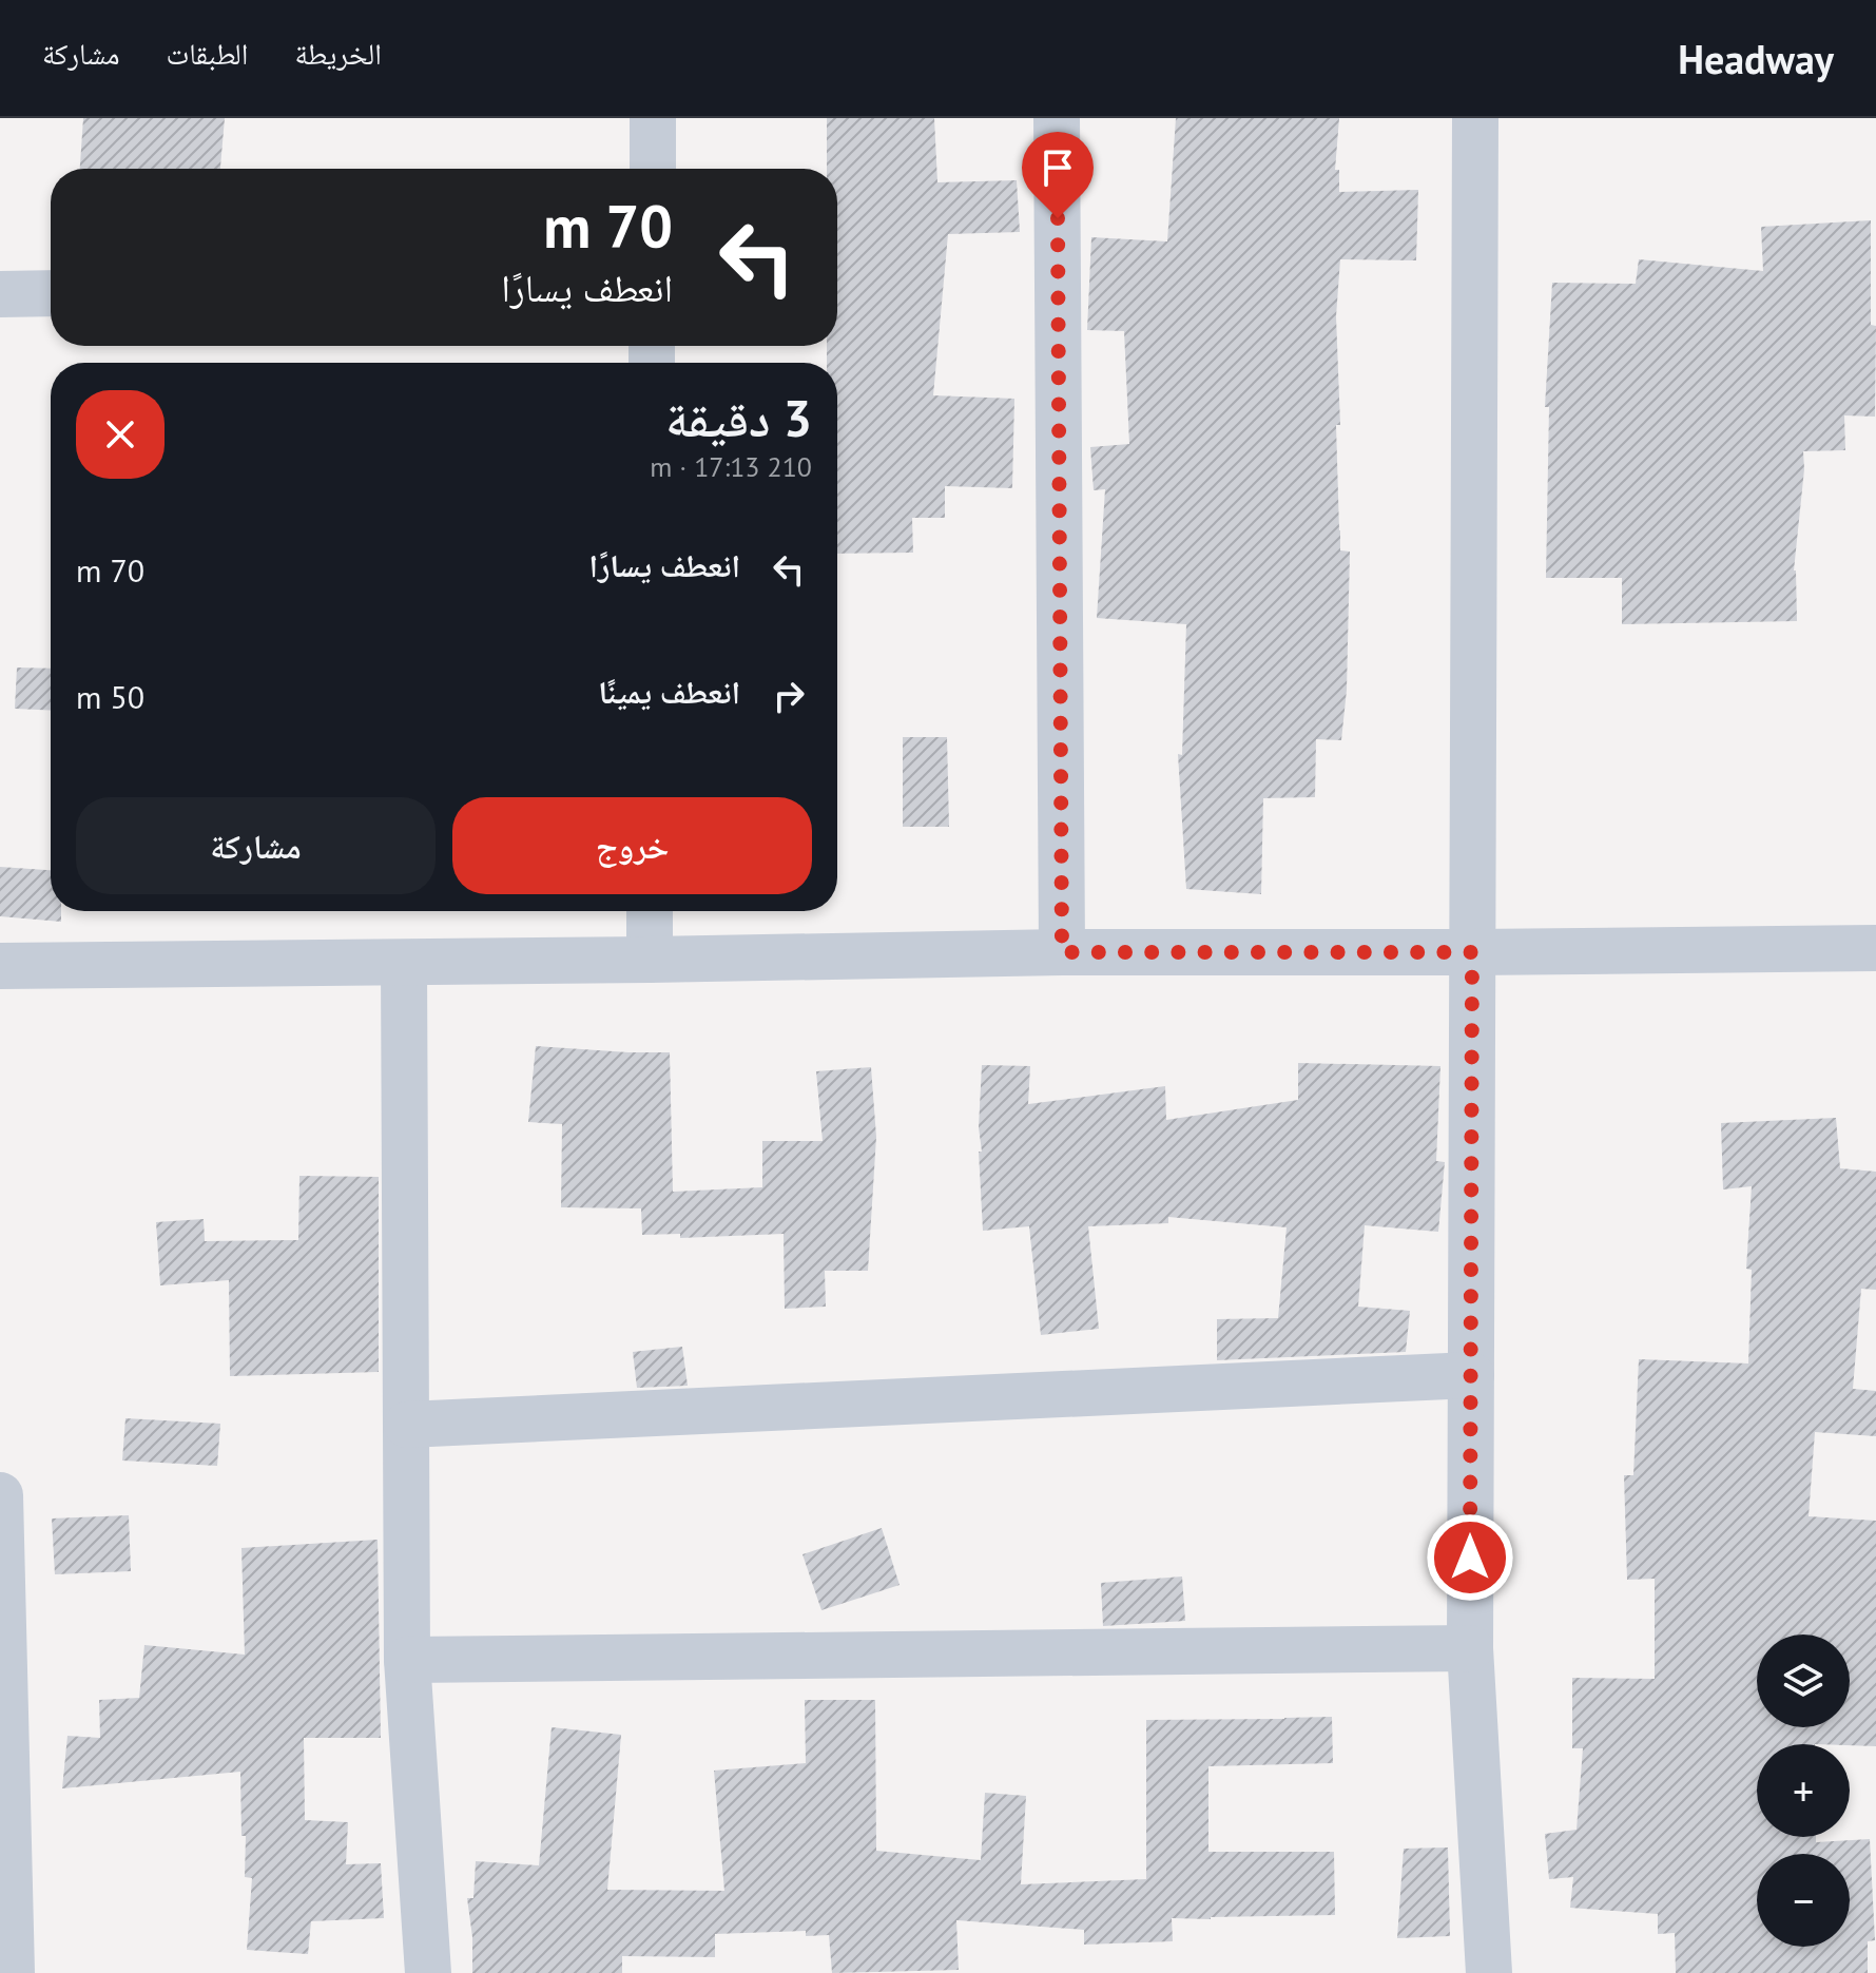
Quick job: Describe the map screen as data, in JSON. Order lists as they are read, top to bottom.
{
  "page": {
    "header": "Headway",
    "nav": ["الخريطة", "الطبقات", "مشاركة"],
    "turn": ["70 m", "انعطف يسارًا"],
    "heading": ["3 دقيقة", "210 m · 17:13"],
    "list": [
      {
        "name": "انعطف يسارًا",
        "value": "70 m"
      },
      {
        "name": "انعطف يمينًا",
        "value": "50 m"
      }
    ],
    "buttons": ["خروج", "مشاركة"],
    "map_buttons": ["+", "−"]
  }
}
